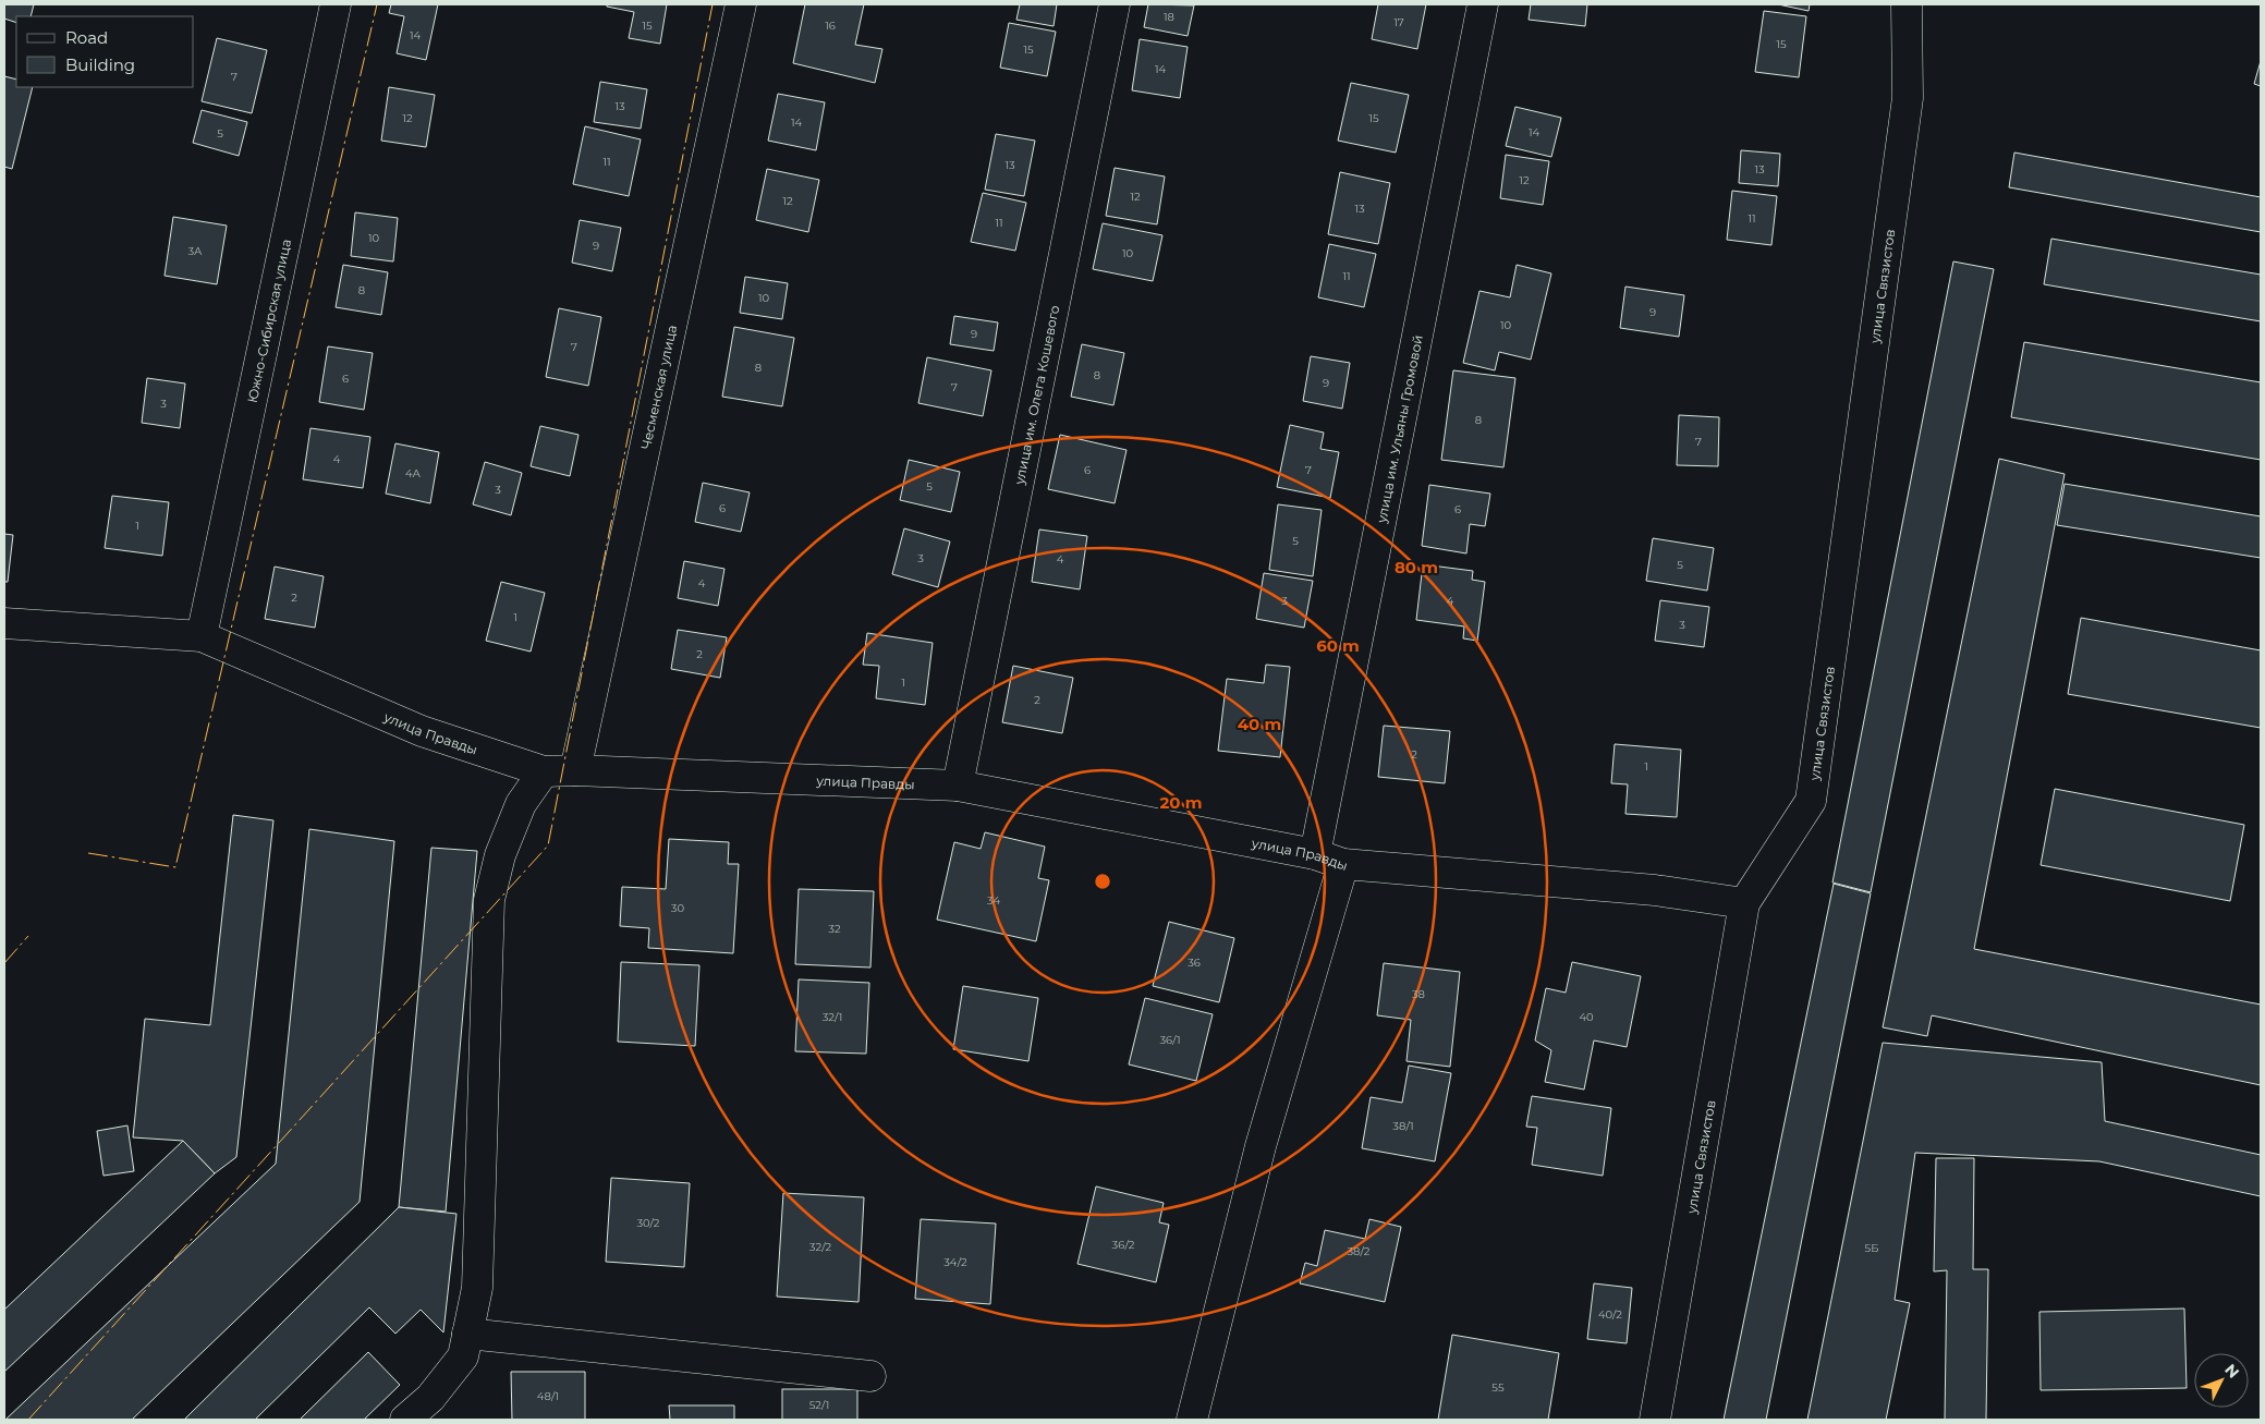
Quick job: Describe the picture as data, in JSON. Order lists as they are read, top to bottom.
{
  "streets": {
    "street": [
      "улица Связистов",
      "Южно-Сибирская улица",
      "Чесменская улица",
      "улица им. Олега Кошевого",
      "улица им. Ульяны Громовой",
      "улица Правды"
    ]
  },
  "crossings": [
    ["улица Связистов", "улица Правды"],
    ["Южно-Сибирская улица", "улица Правды"],
    ["Чесменская улица", "улица Правды"],
    ["улица им. Олега Кошевого", "улица Правды"],
    ["улица им. Ульяны Громовой", "улица Правды"]
  ],
  "house_numbers": [
    "18",
    "17",
    "15",
    "16",
    "14",
    "15",
    "15",
    "14",
    "7",
    "13",
    "12",
    "15",
    "14",
    "14",
    "5",
    "11",
    "13",
    "13",
    "12",
    "12",
    "12",
    "13",
    "11",
    "11",
    "10",
    "9",
    "3А",
    "10",
    "11",
    "8",
    "10",
    "9",
    "10",
    "9",
    "7",
    "8",
    "8",
    "6",
    "9",
    "7",
    "3",
    "8",
    "7",
    "4",
    "6",
    "7",
    "4А",
    "5",
    "3",
    "6",
    "6",
    "1",
    "5",
    "3",
    "4",
    "5",
    "4",
    "2",
    "3",
    "4",
    "1",
    "3",
    "2",
    "1",
    "2",
    "2",
    "1",
    "34",
    "30",
    "32",
    "36",
    "38",
    "32/1",
    "40",
    "36/1",
    "38/1",
    "30/2",
    "36/2",
    "32/2",
    "5Б",
    "38/2",
    "34/2",
    "40/2",
    "55",
    "48/1",
    "52/1"
  ],
  "legend": ["Road", "Building"],
  "north": "top right",
  "rings": [
    "80 m",
    "60 m",
    "40 m",
    "20 m"
  ]
}
